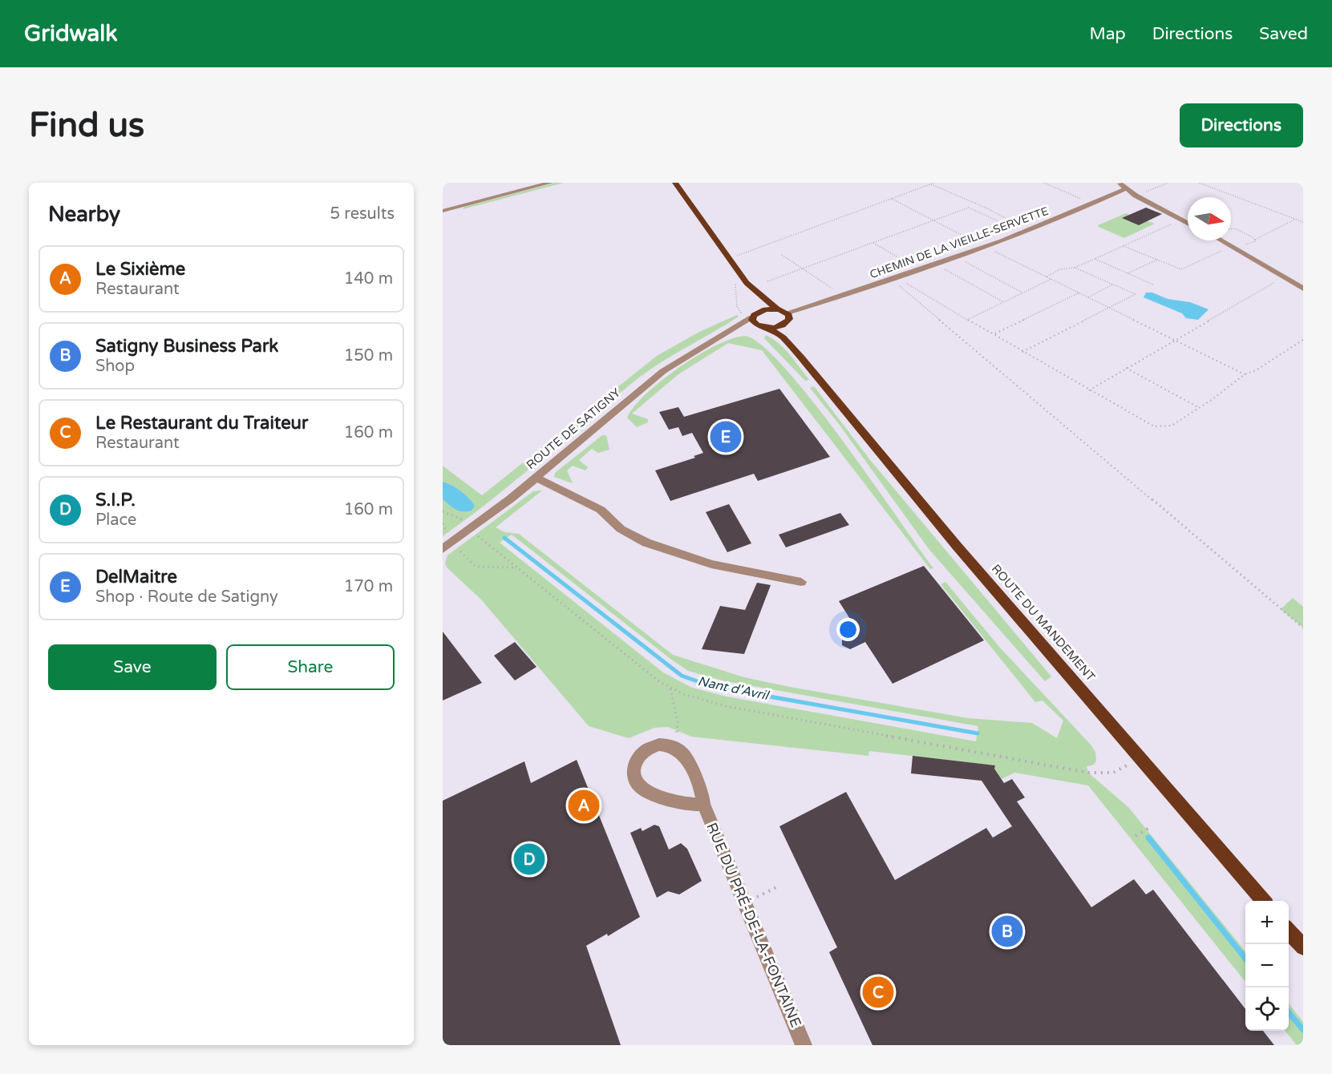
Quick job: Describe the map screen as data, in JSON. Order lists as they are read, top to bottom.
{
  "streets": {
    "main road": ["ROUTE DU MANDEMENT"],
    "street": ["CHEMIN DE LA VIEILLE-SERVETTE", "ROUTE DE SATIGNY", "RUE DU PRÉ-DE-LA-FONTAINE"]
  },
  "crossings": [
    ["ROUTE DE SATIGNY", "ROUTE DU MANDEMENT"]
  ],
  "water": ["Nant d'Avril"],
  "north": "right",
  "page": {
    "header": "Gridwalk",
    "nav": ["Map", "Directions", "Saved"],
    "buttons": [
      "Directions",
      ["Save", "Share"]
    ],
    "title": "Find us",
    "heading": ["Nearby", "5 results"],
    "list": [
      {
        "mark": "A",
        "name": "Le Sixième",
        "note": "Restaurant",
        "value": "140 m"
      },
      {
        "mark": "B",
        "name": "Satigny Business Park",
        "note": "Shop",
        "value": "150 m"
      },
      {
        "mark": "C",
        "name": "Le Restaurant du Traiteur",
        "note": "Restaurant",
        "value": "160 m"
      },
      {
        "mark": "D",
        "name": "S.I.P.",
        "note": "Place",
        "value": "160 m"
      },
      {
        "mark": "E",
        "name": "DelMaitre",
        "note": "Shop · Route de Satigny",
        "value": "170 m"
      }
    ],
    "pins": [
      "E",
      "A",
      "D",
      "B",
      "C"
    ],
    "map_buttons": ["+", "−"]
  }
}
